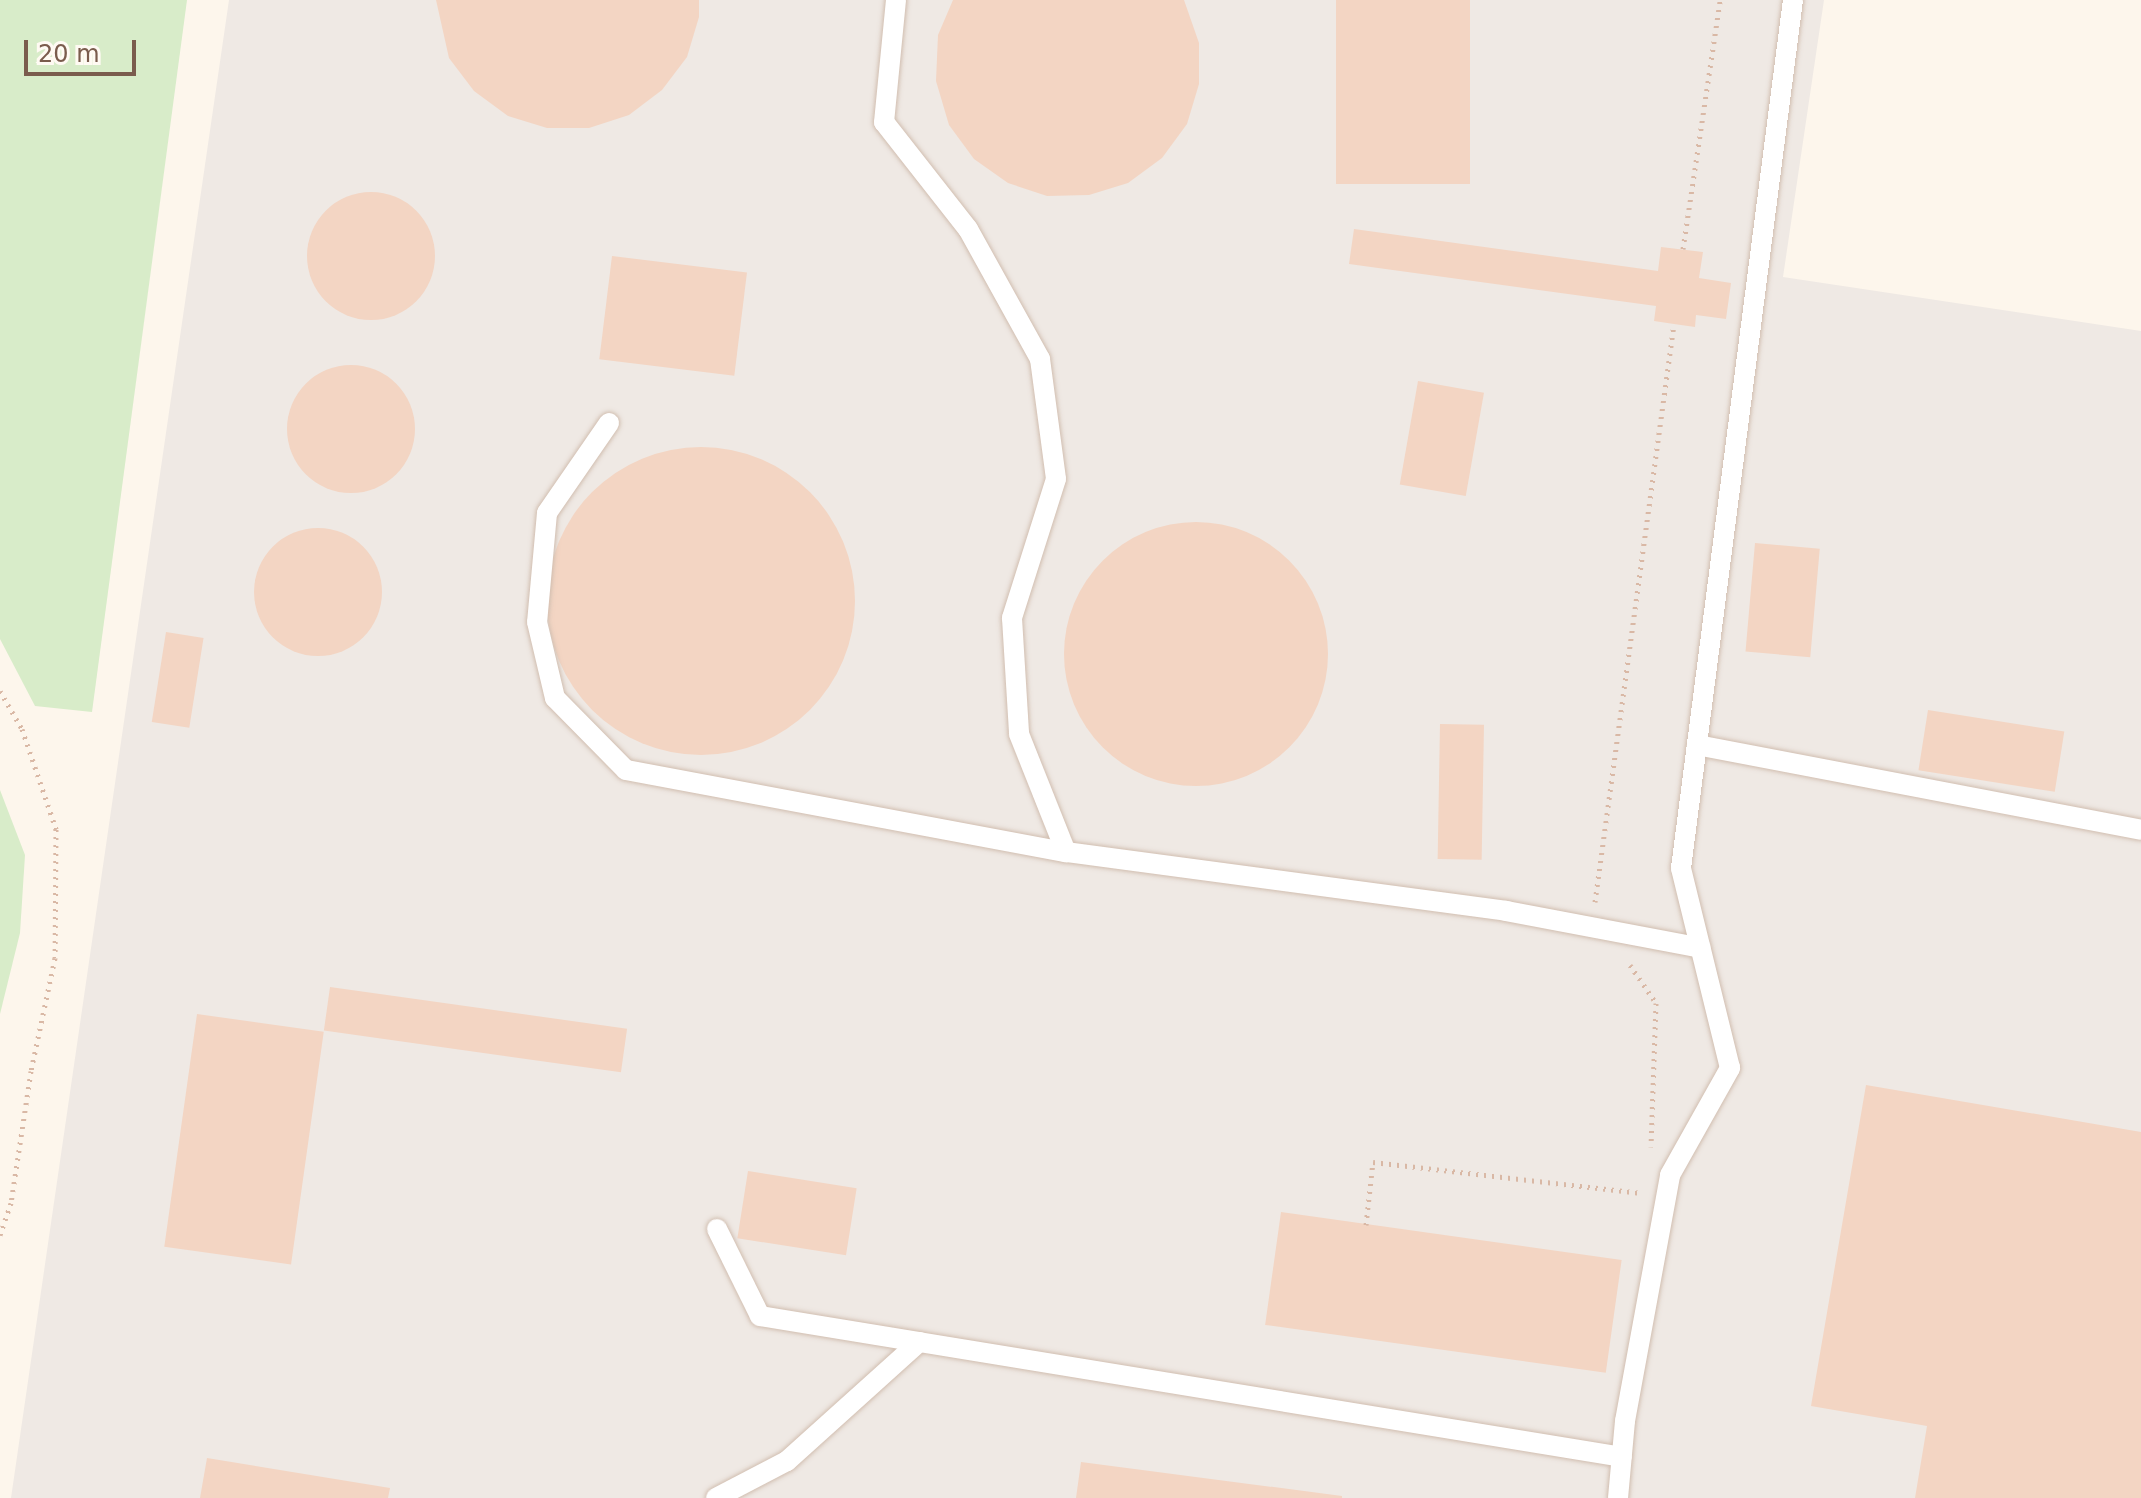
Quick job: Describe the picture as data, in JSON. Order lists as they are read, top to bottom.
{
  "scale_bar": "20 m"
}
